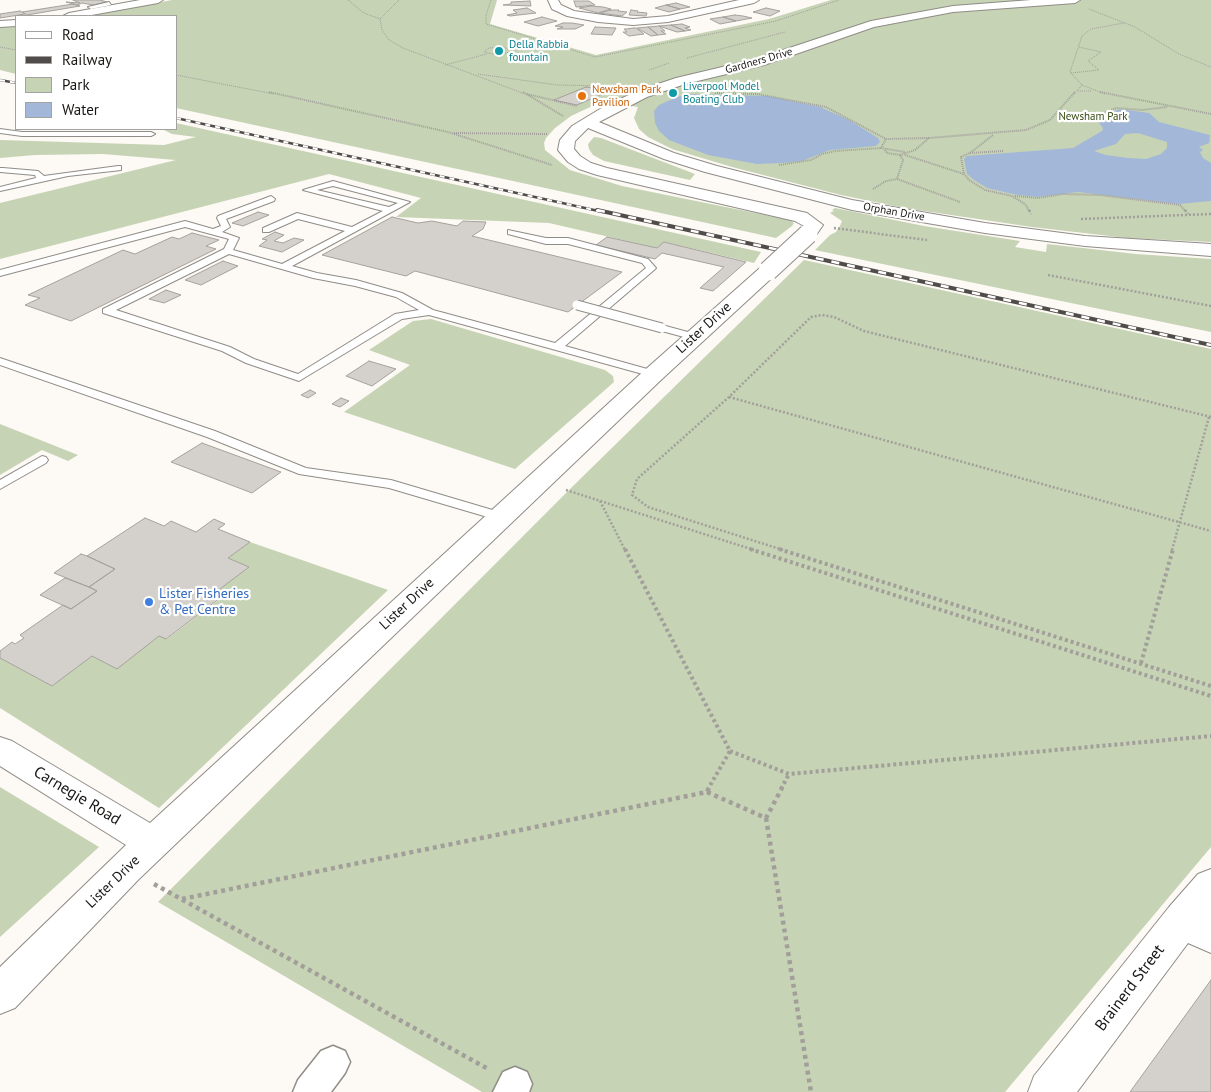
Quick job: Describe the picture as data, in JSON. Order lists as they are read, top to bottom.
{
  "streets": {
    "street": [
      "Gardners Drive",
      "Orphan Drive",
      "Lister Drive",
      "Carnegie Road",
      "Brainerd Street"
    ]
  },
  "crossings": [
    ["Gardners Drive", "Orphan Drive"],
    ["Lister Drive", "Carnegie Road"]
  ],
  "parks": ["Newsham Park"],
  "places": [
    "Della Rabbia fountain",
    "Liverpool Model Boating Club",
    "Newsham Park Pavilion",
    "Lister Fisheries & Pet Centre"
  ],
  "legend": [
    "Road",
    "Railway",
    "Park",
    "Water"
  ]
}
